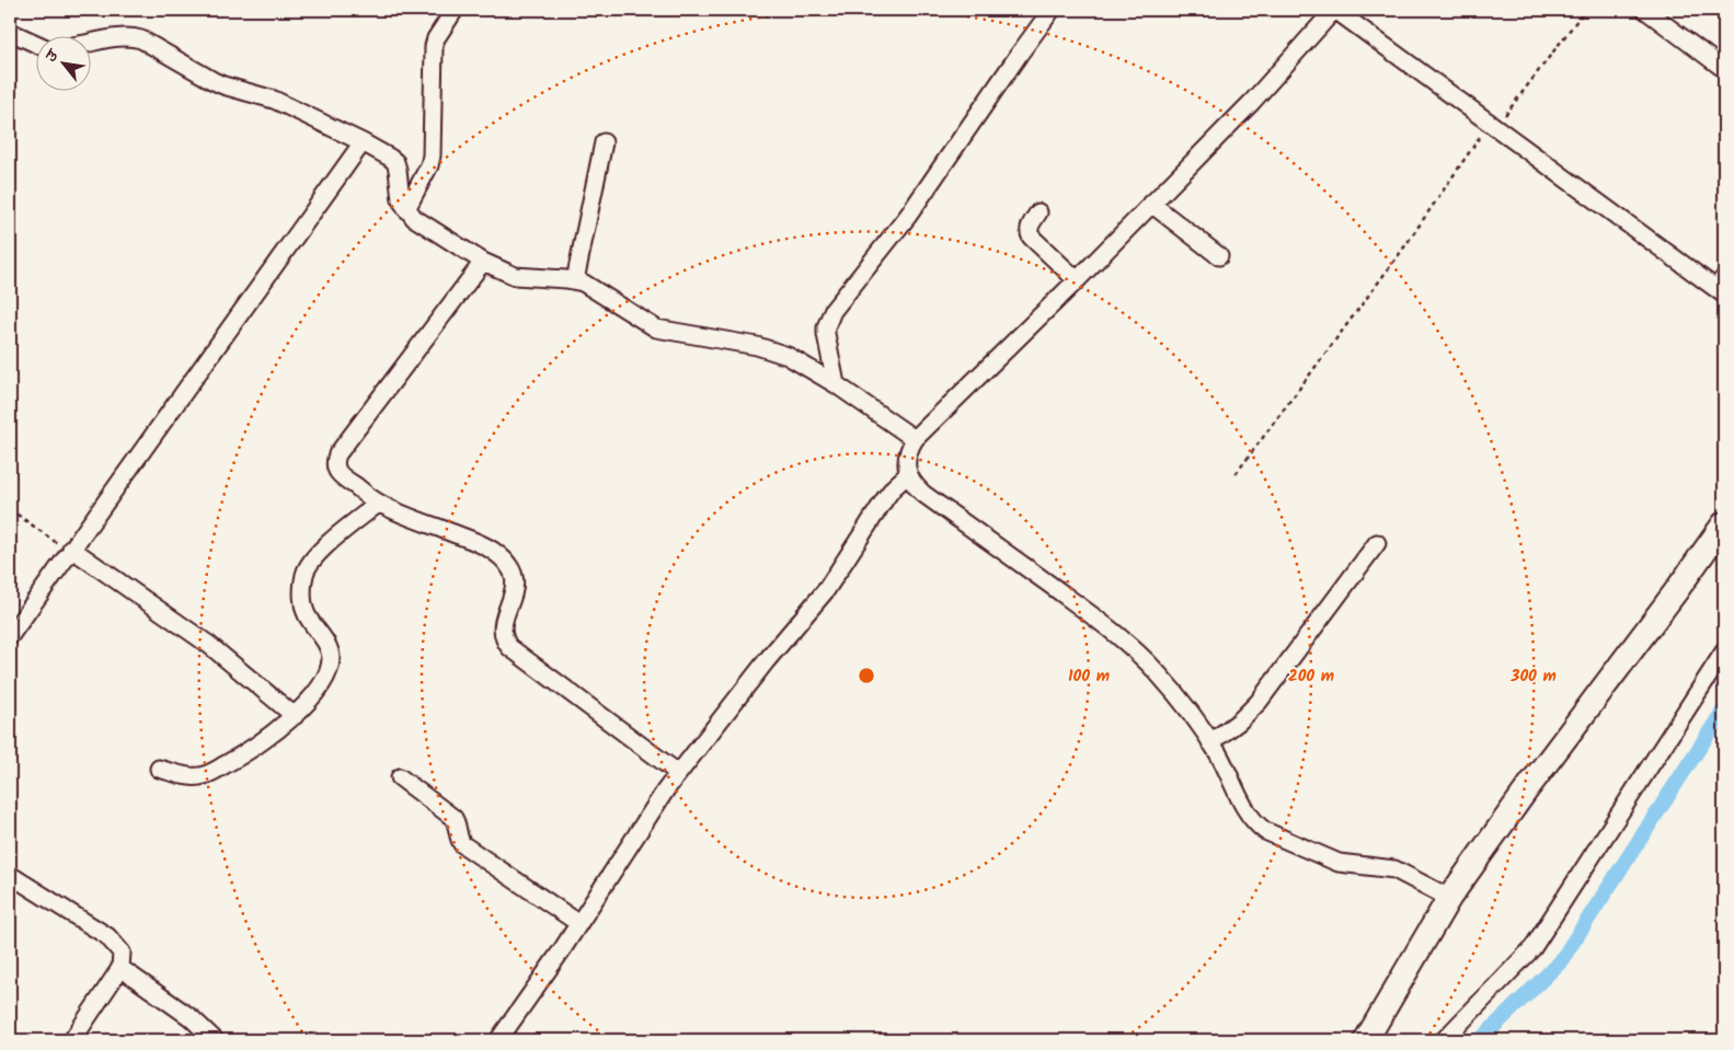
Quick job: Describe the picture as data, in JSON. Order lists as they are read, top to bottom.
{
  "north": "top left",
  "rings": ["100 m", "200 m", "300 m"]
}
